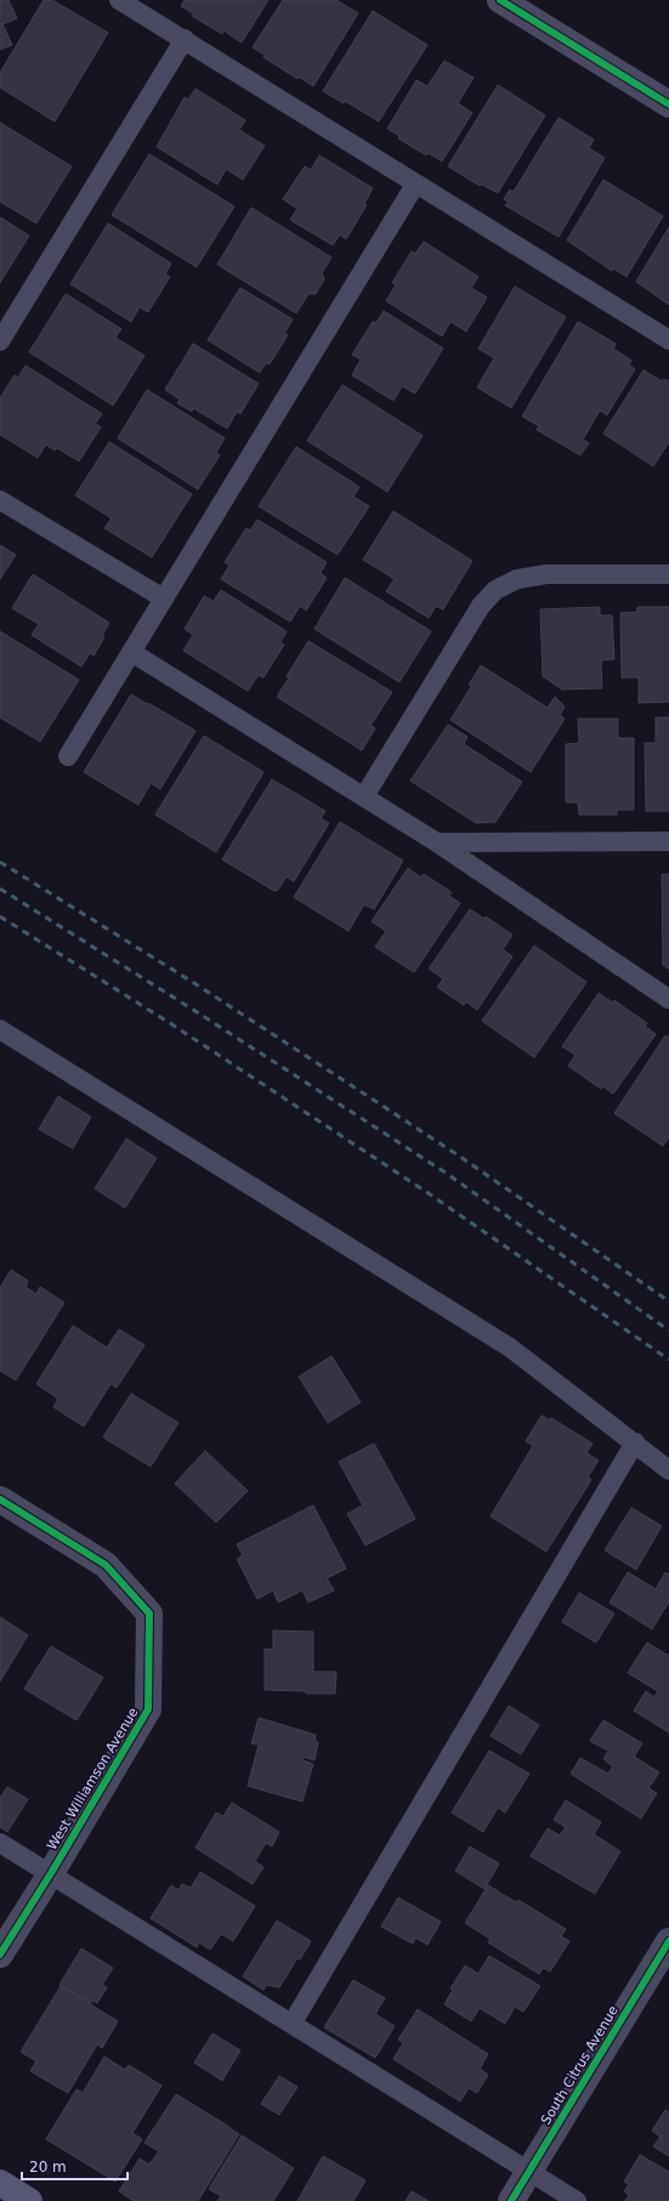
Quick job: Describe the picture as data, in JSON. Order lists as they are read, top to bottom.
{
  "streets": {
    "street": ["West Williamson Avenue", "South Citrus Avenue"]
  },
  "scale_bar": "20 m"
}
